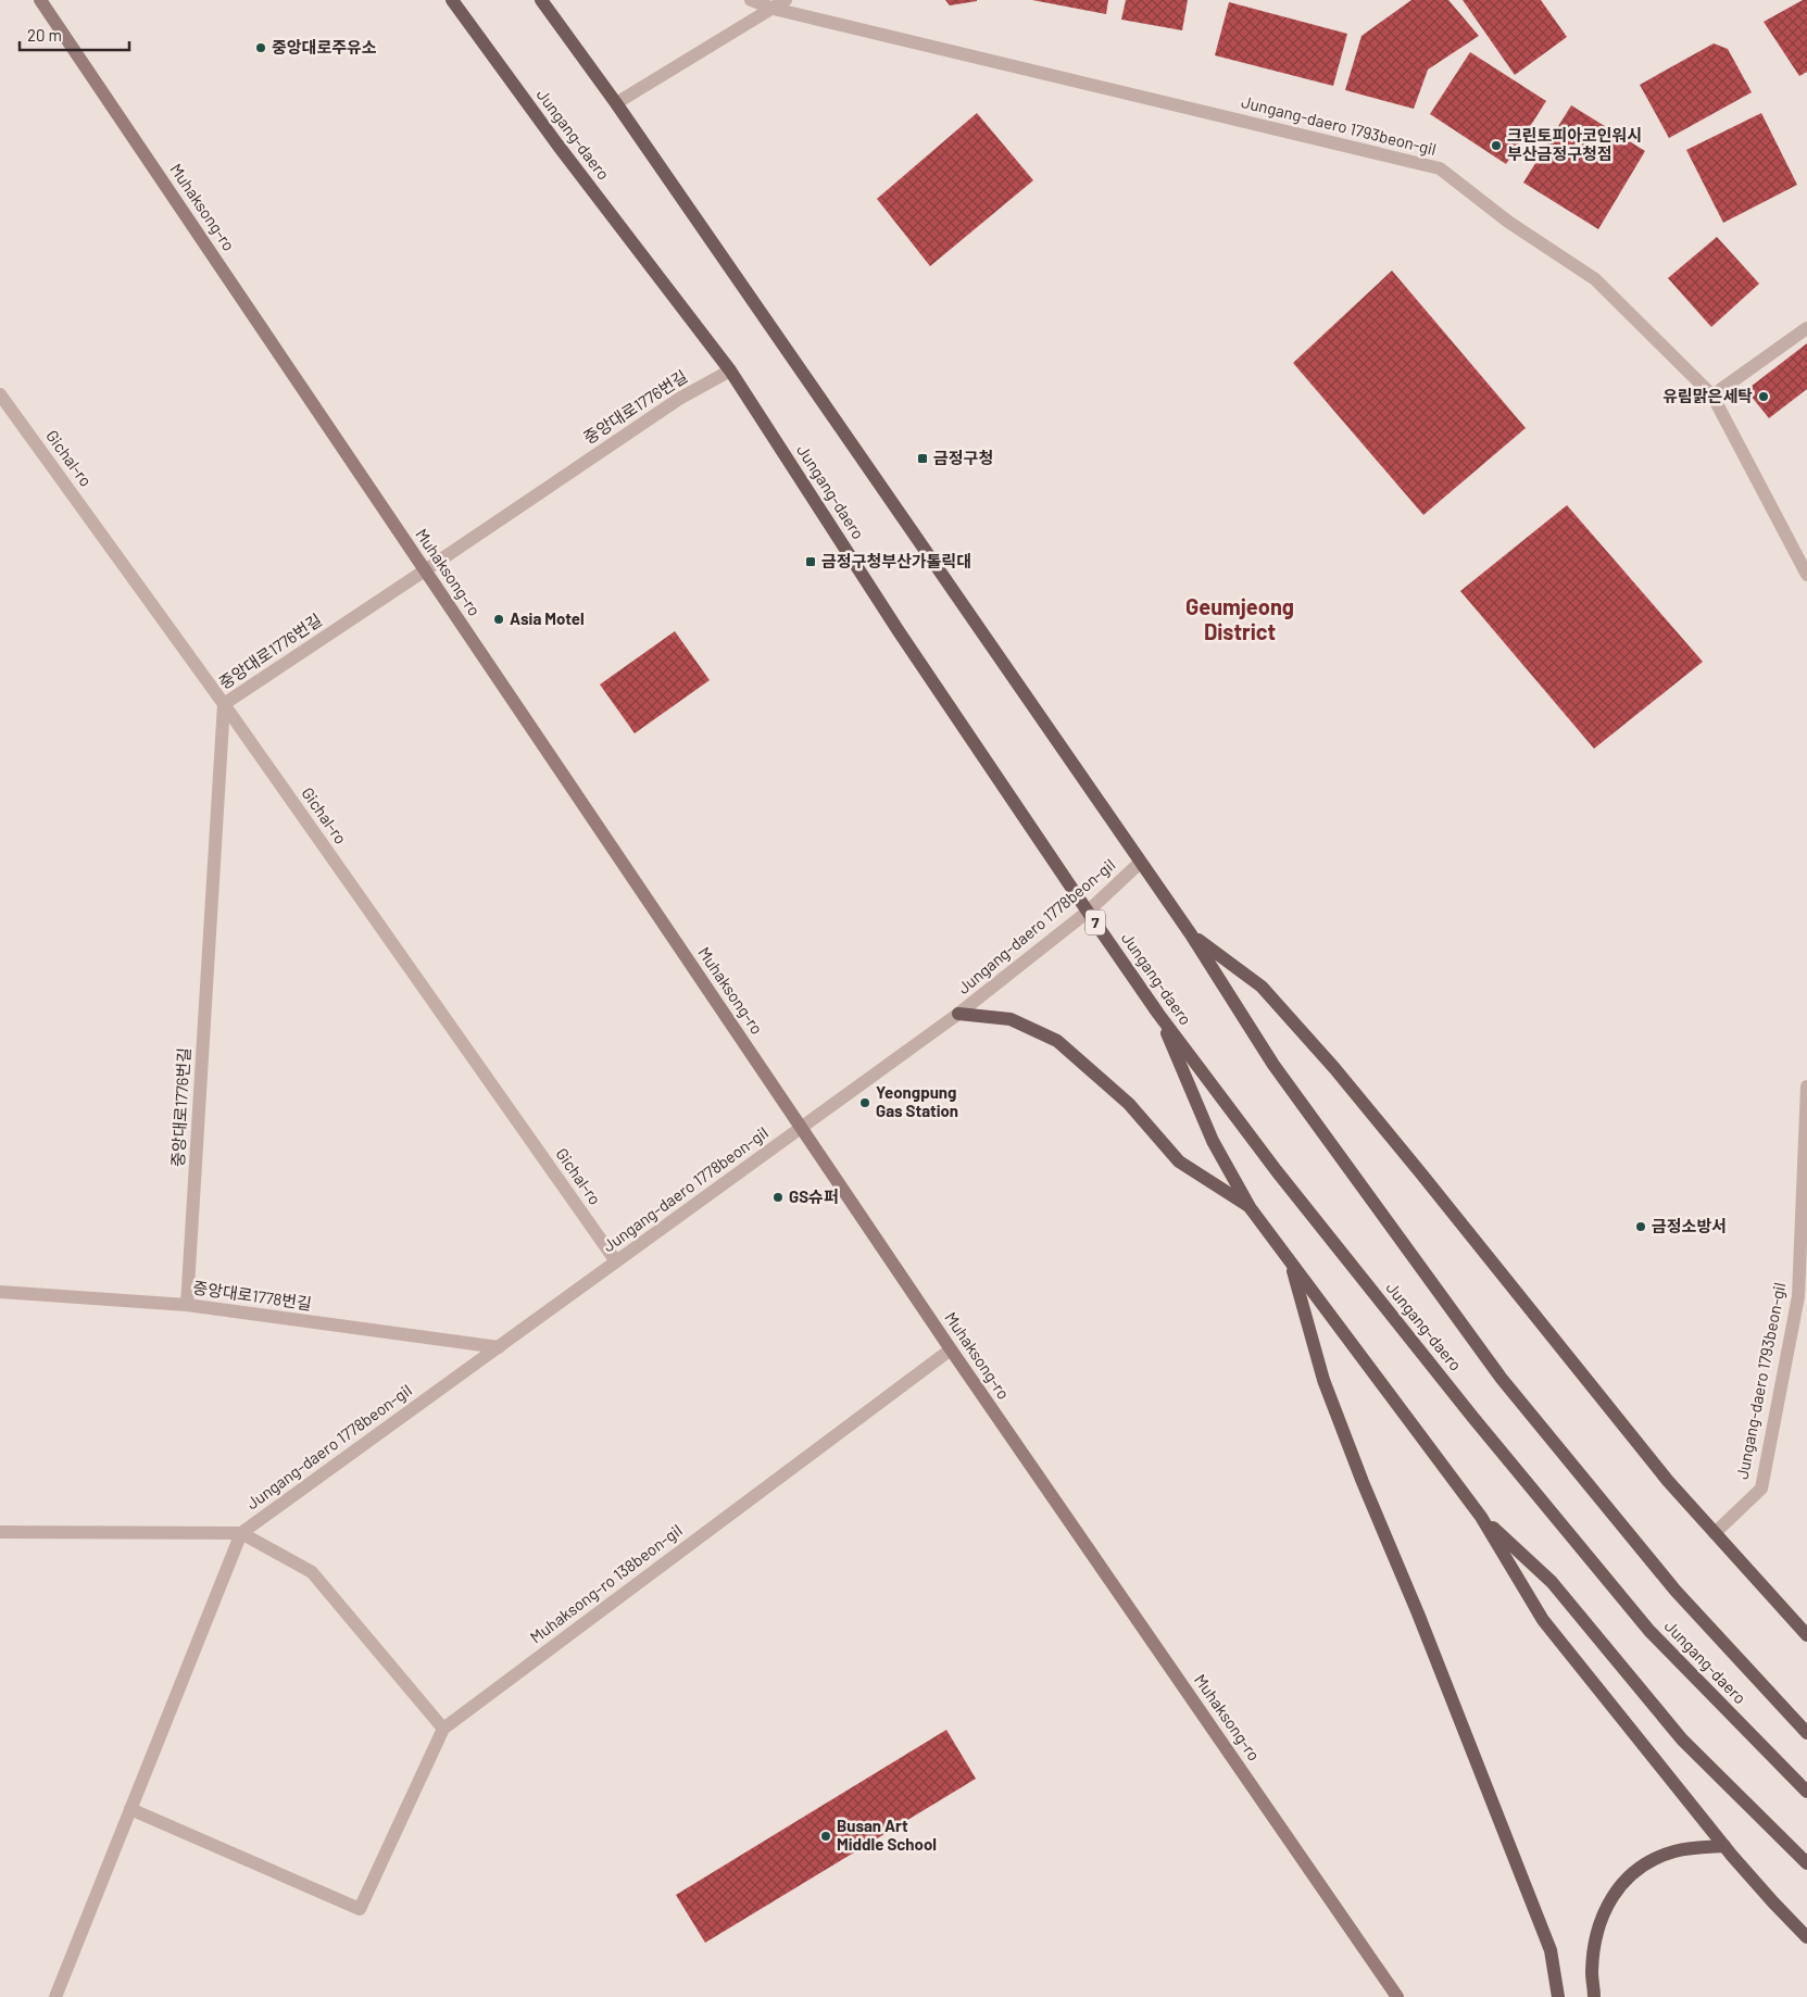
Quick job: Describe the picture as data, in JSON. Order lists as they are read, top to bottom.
{
  "streets": {
    "main road": ["Jungang-daero", "Muhaksong-ro", "7"],
    "street": [
      "Jungang-daero 1793beon-gil",
      "중앙대로1776번길",
      "Gichal-ro",
      "Jungang-daero 1778beon-gil",
      "중앙대로1778번길",
      "Muhaksong-ro 138beon-gil"
    ]
  },
  "crossings": [
    ["Jungang-daero", "중앙대로1776번길"],
    ["Jungang-daero", "Jungang-daero 1778beon-gil"],
    ["Muhaksong-ro", "중앙대로1776번길"],
    ["Muhaksong-ro", "Jungang-daero 1778beon-gil"],
    ["Muhaksong-ro", "Muhaksong-ro 138beon-gil"],
    ["중앙대로1776번길", "Gichal-ro"],
    ["중앙대로1776번길", "중앙대로1778번길"],
    ["Gichal-ro", "Jungang-daero 1778beon-gil"],
    ["Jungang-daero 1778beon-gil", "중앙대로1778번길"],
    ["Jungang-daero 1778beon-gil", "Muhaksong-ro 138beon-gil"]
  ],
  "districts": ["Geumjeong District"],
  "places": {
    "other": [
      "중앙대로주유소",
      "크린토피아코인워시 부산금정구청점",
      "유림맑은세탁",
      "Asia Motel",
      "Yeongpung Gas Station",
      "GS슈퍼",
      "금정소방서",
      "Busan Art Middle School"
    ],
    "transit": ["금정구청", "금정구청부산가톨릭대"]
  },
  "scale_bar": "20 m"
}
